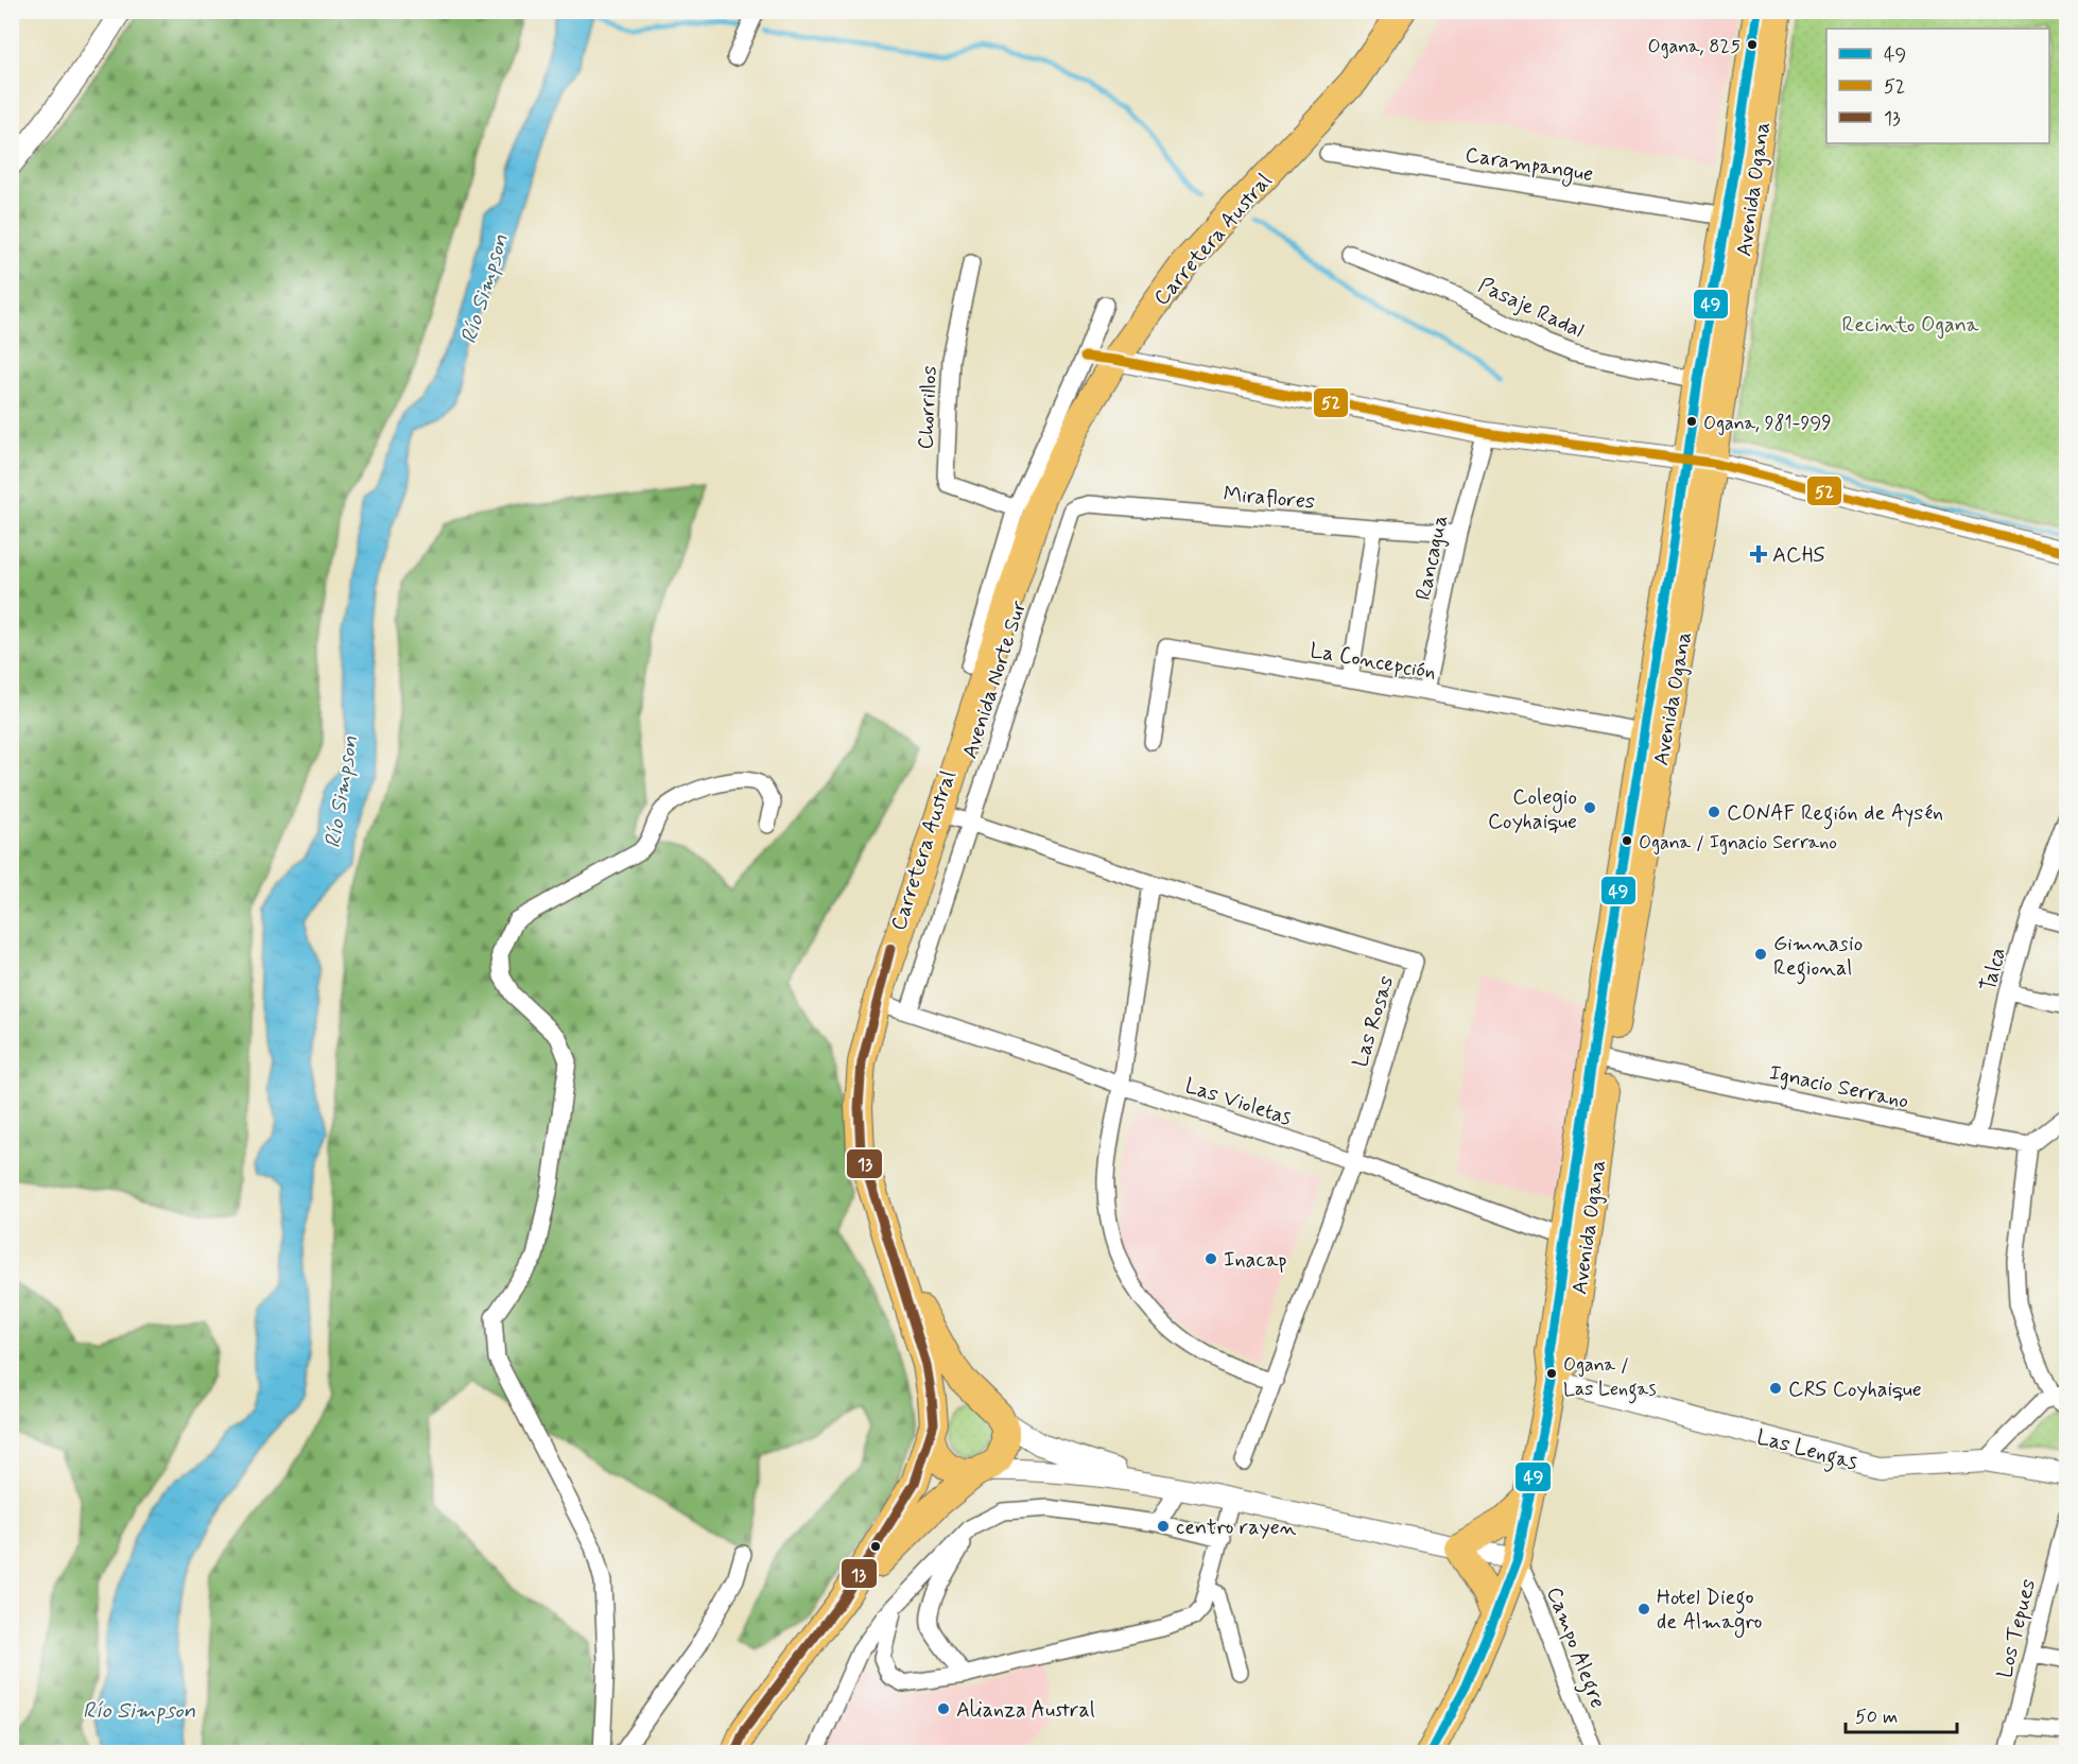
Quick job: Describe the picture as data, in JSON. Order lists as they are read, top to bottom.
{
  "streets": {
    "main road": ["Avenida Ogana", "Carretera Austral"],
    "street": [
      "Carampangue",
      "Pasaje Radal",
      "Chorrillos",
      "Miraflores",
      "Rancagua",
      "La Concepción",
      "Avenida Norte Sur",
      "Talca",
      "Las Rosas",
      "Ignacio Serrano",
      "Las Violetas",
      "Las Lengas",
      "Los Tepues",
      "Campo Alegre"
    ]
  },
  "crossings": [
    ["Carampangue", "Avenida Ogana"],
    ["Avenida Ogana", "Pasaje Radal"],
    ["Avenida Ogana", "La Concepción"],
    ["Avenida Ogana", "Ignacio Serrano"],
    ["Avenida Ogana", "Las Violetas"],
    ["Avenida Ogana", "Las Lengas"],
    ["Avenida Ogana", "Campo Alegre"],
    ["Carretera Austral", "Las Rosas"],
    ["Carretera Austral", "Las Violetas"],
    ["Miraflores", "Rancagua"],
    ["Miraflores", "Avenida Norte Sur"],
    ["Rancagua", "La Concepción"],
    ["Avenida Norte Sur", "Las Rosas"],
    ["Avenida Norte Sur", "Las Violetas"],
    ["Talca", "Ignacio Serrano"],
    ["Las Rosas", "Las Violetas"]
  ],
  "water": ["Río Simpson"],
  "parks": ["Recinto Ogana"],
  "places": {
    "other": [
      "Ogana, 825",
      "Ogana, 981-999",
      "Colegio Coyhaique",
      "CONAF Región de Aysén",
      "Ogana / Ignacio Serrano",
      "Gimnasio Regional",
      "Inacap",
      "Ogana / Las Lengas",
      "CRS Coyhaique",
      "centro rayen",
      "Hotel Diego de Almagro",
      "Alianza Austral"
    ],
    "health": ["ACHS"]
  },
  "lines": ["transit line 49", "transit line 52", "transit line 13"],
  "legend": ["49", "52", "13"],
  "scale_bar": "50 m"
}
